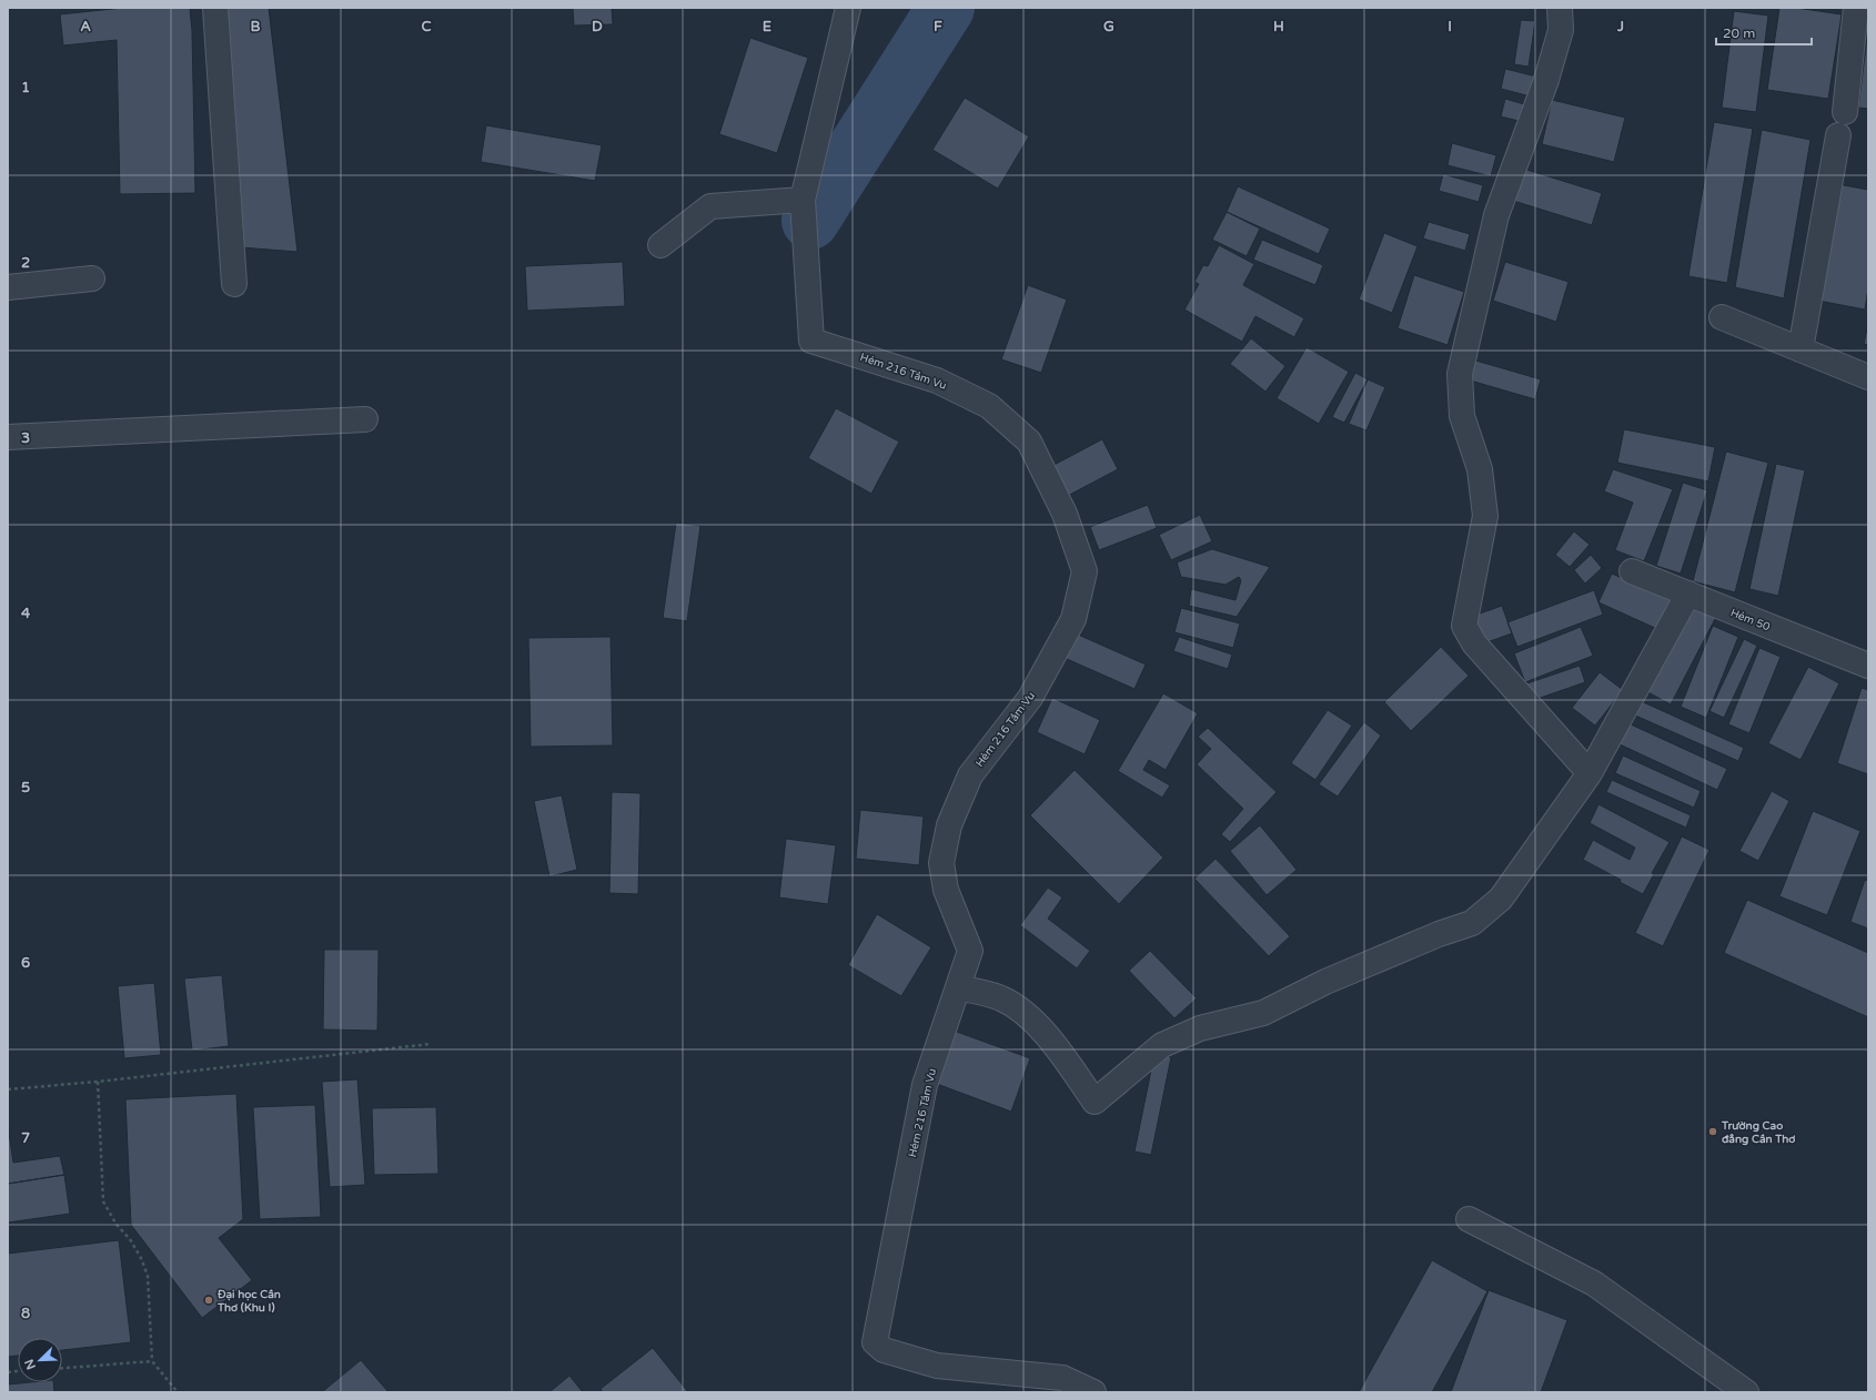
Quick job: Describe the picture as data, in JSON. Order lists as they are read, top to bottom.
{
  "streets": {
    "street": ["Hẻm 216 Tầm Vu", "Hẻm 50"]
  },
  "places": ["Trường Cao đẳng Cần Thơ", "Đại học Cần Thơ (Khu I)"],
  "scale_bar": "20 m",
  "north": "bottom left",
  "grid": {
    "columns": [
      "A",
      "B",
      "C",
      "D",
      "E",
      "F",
      "G",
      "H",
      "I",
      "J"
    ],
    "rows": [
      "1",
      "2",
      "3",
      "4",
      "5",
      "6",
      "7",
      "8"
    ]
  }
}
